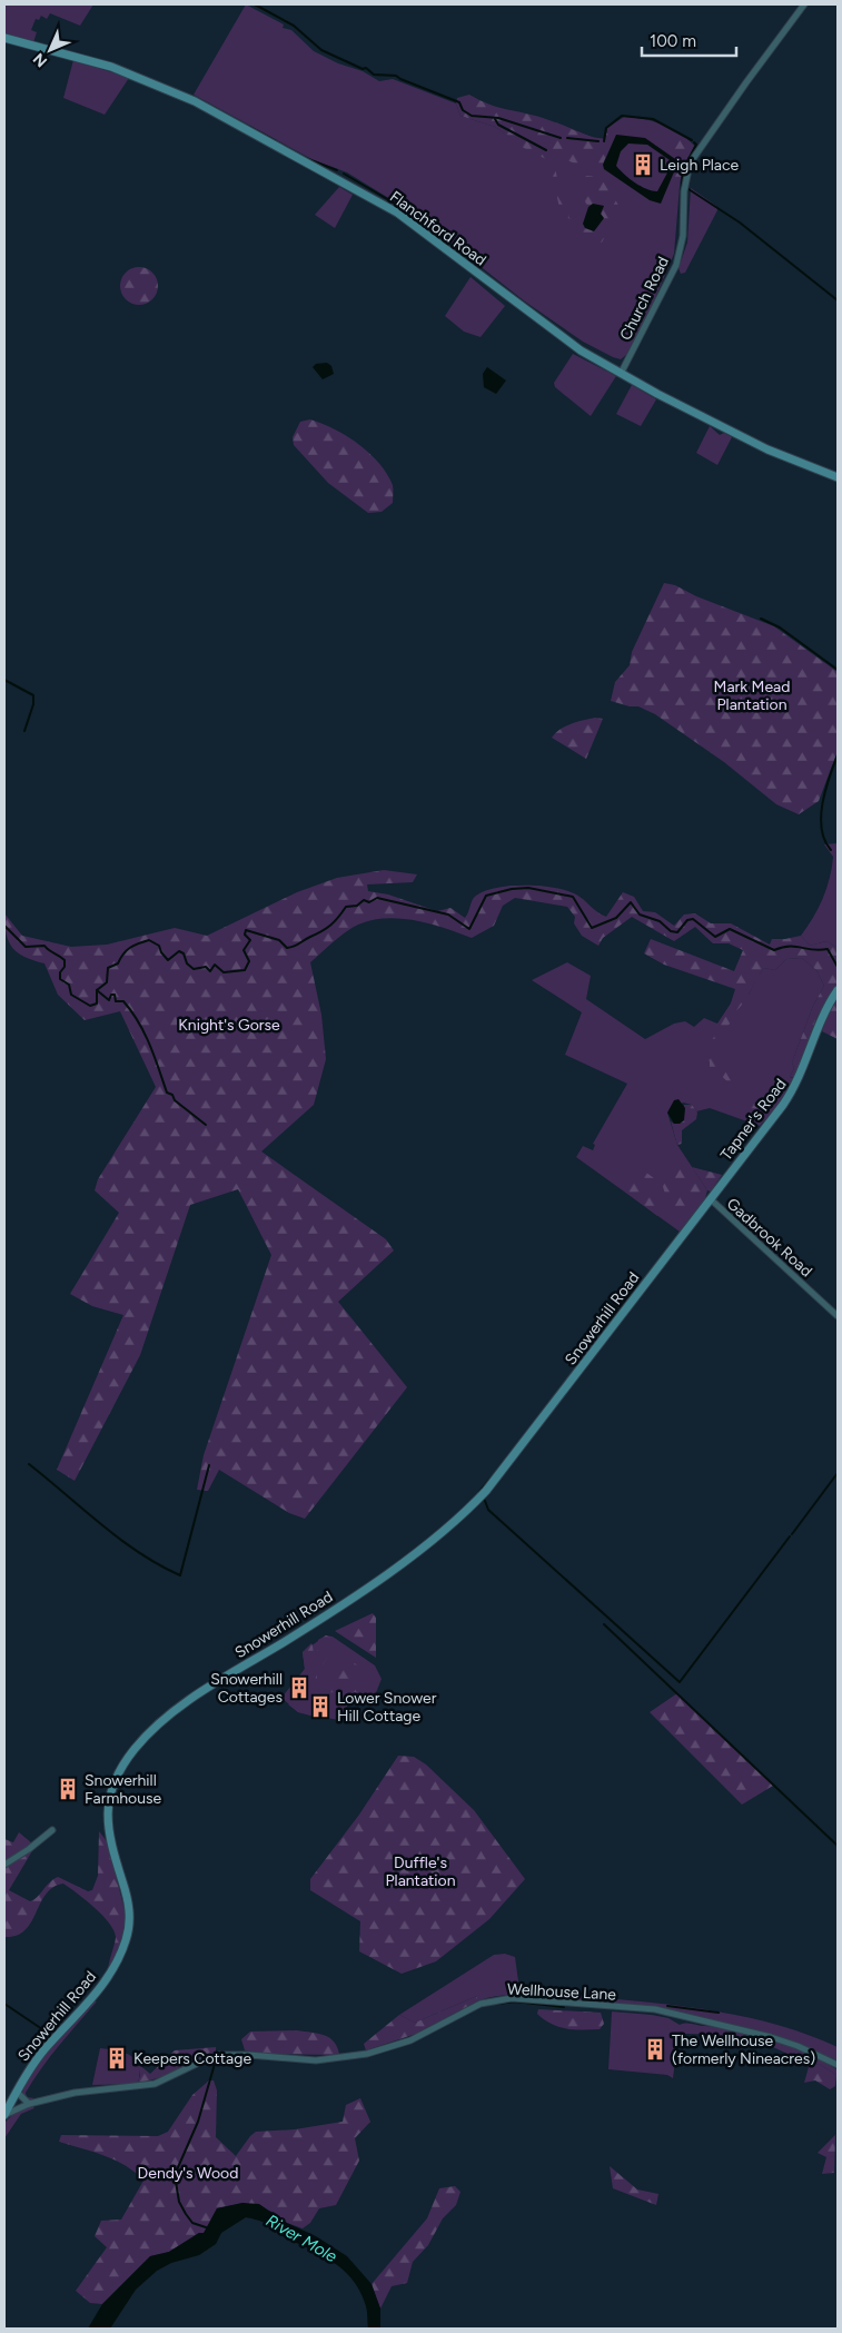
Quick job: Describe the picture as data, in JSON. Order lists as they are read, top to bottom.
{
  "streets": {
    "street": [
      "Flanchford Road",
      "Church Road",
      "Tapner's Road",
      "Gadbrook Road",
      "Snowerhill Road",
      "Wellhouse Lane"
    ]
  },
  "crossings": [
    ["Flanchford Road", "Church Road"],
    ["Tapner's Road", "Gadbrook Road"],
    ["Tapner's Road", "Snowerhill Road"],
    ["Gadbrook Road", "Snowerhill Road"],
    ["Snowerhill Road", "Wellhouse Lane"]
  ],
  "water": ["River Mole"],
  "parks": [
    "Mark Mead Plantation",
    "Knight's Gorse",
    "Duffle's Plantation",
    "Dendy's Wood"
  ],
  "places": {
    "building": [
      "Leigh Place",
      "Snowerhill Cottages",
      "Lower Snower Hill Cottage",
      "Snowerhill Farmhouse",
      "The Wellhouse (formerly Nineacres)",
      "Keepers Cottage"
    ]
  },
  "scale_bar": "100 m",
  "north": "bottom left"
}
